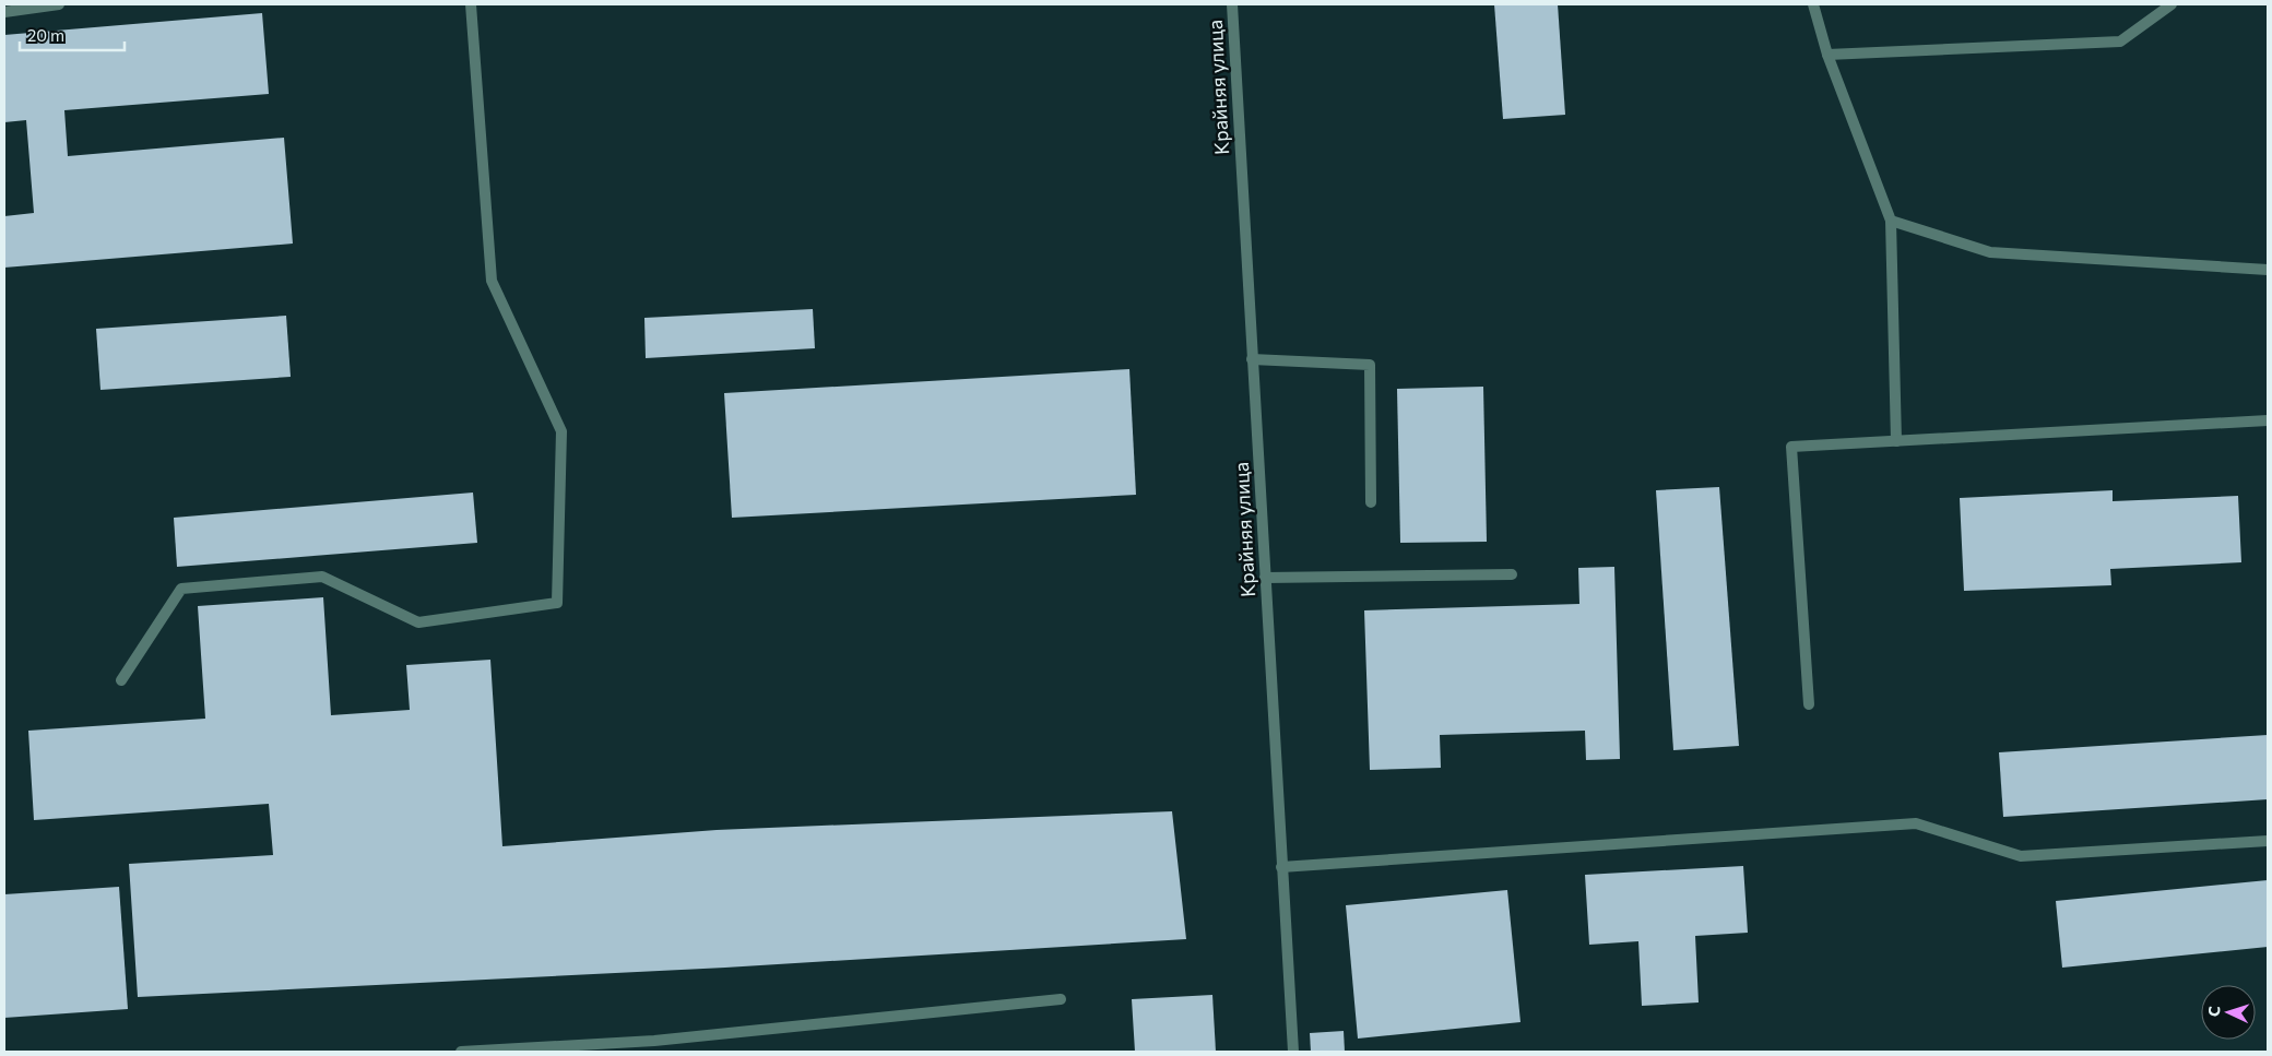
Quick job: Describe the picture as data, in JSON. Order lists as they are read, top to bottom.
{
  "streets": {
    "street": ["Крайняя улица"]
  },
  "scale_bar": "20 m",
  "north": "left"
}
